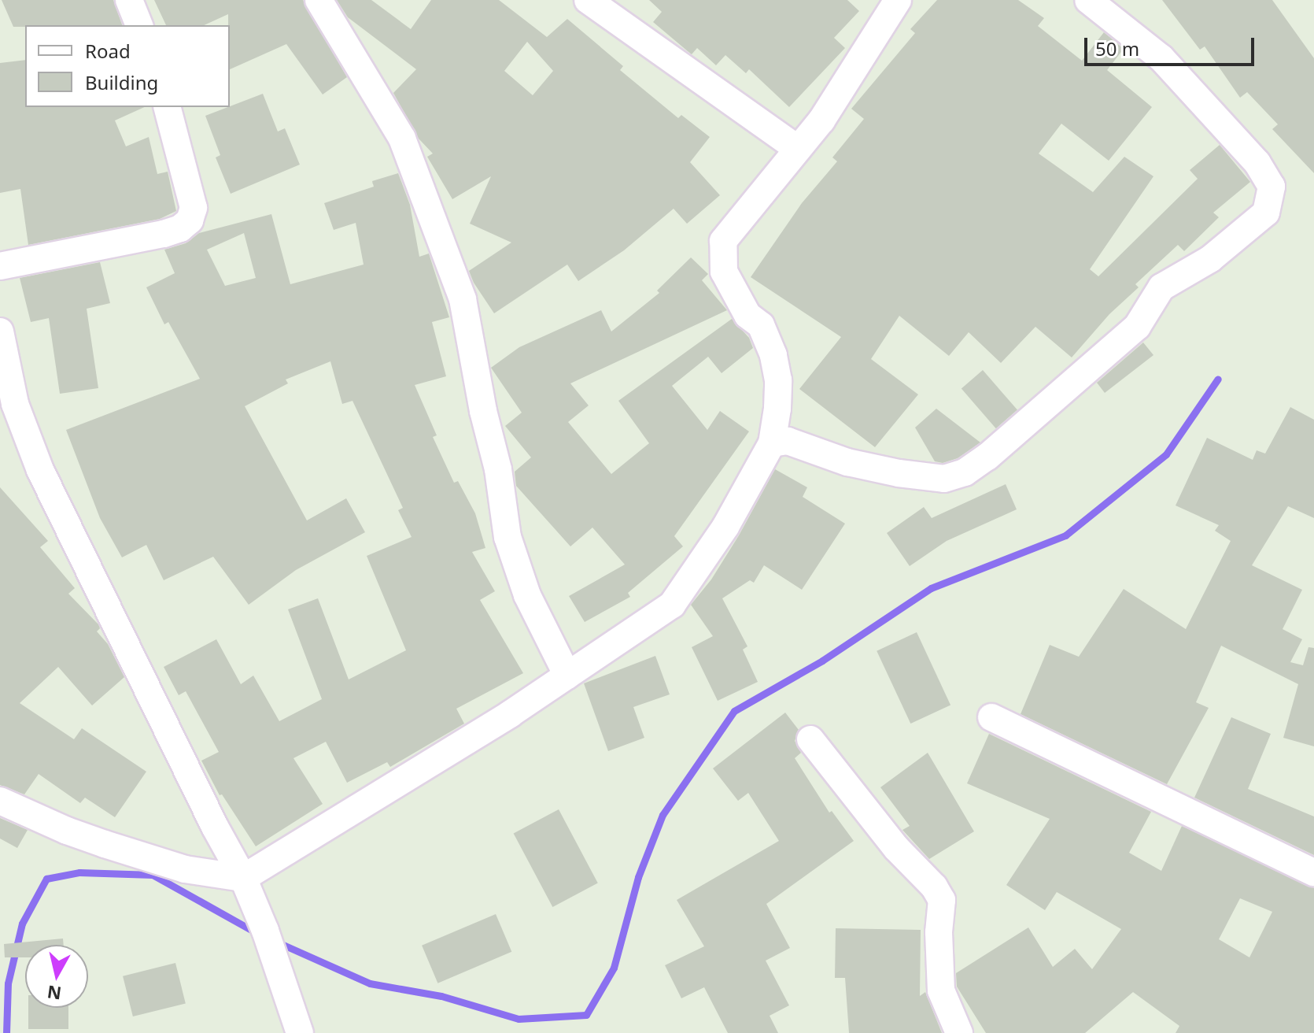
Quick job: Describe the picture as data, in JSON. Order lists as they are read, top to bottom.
{
  "legend": ["Road", "Building"],
  "scale_bar": "50 m",
  "north": "bottom"
}
